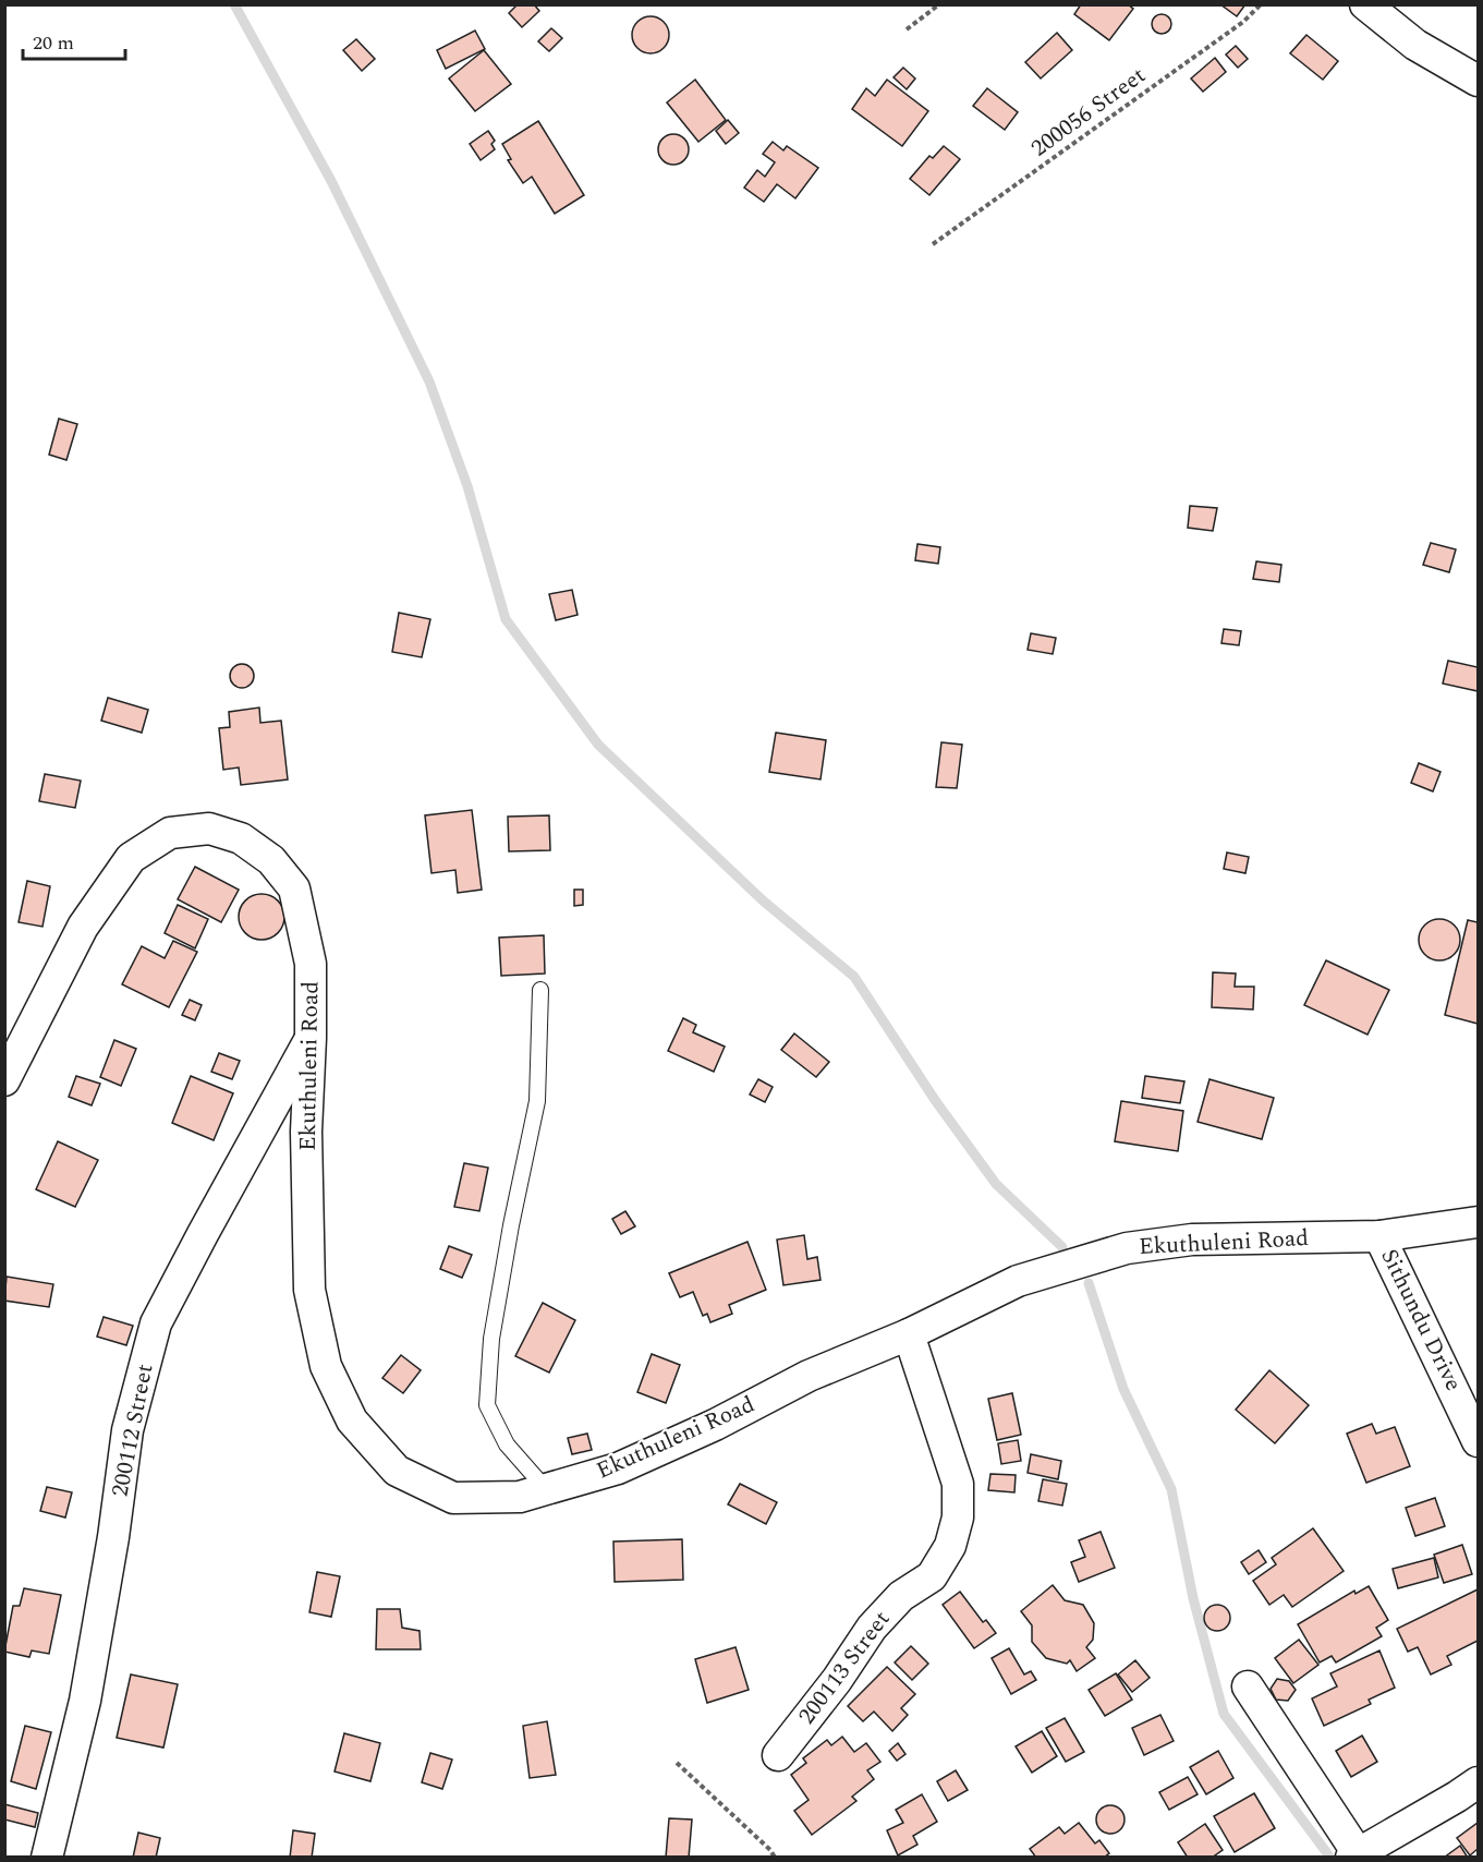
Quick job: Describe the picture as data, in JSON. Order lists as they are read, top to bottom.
{
  "streets": {
    "street": [
      "Ekuthuleni Road",
      "Sithundu Drive",
      "200112 Street",
      "200113 Street"
    ],
    "path": ["200056 Street"]
  },
  "crossings": [
    ["Ekuthuleni Road", "Sithundu Drive"],
    ["Ekuthuleni Road", "200112 Street"],
    ["Ekuthuleni Road", "200113 Street"]
  ],
  "scale_bar": "20 m"
}
